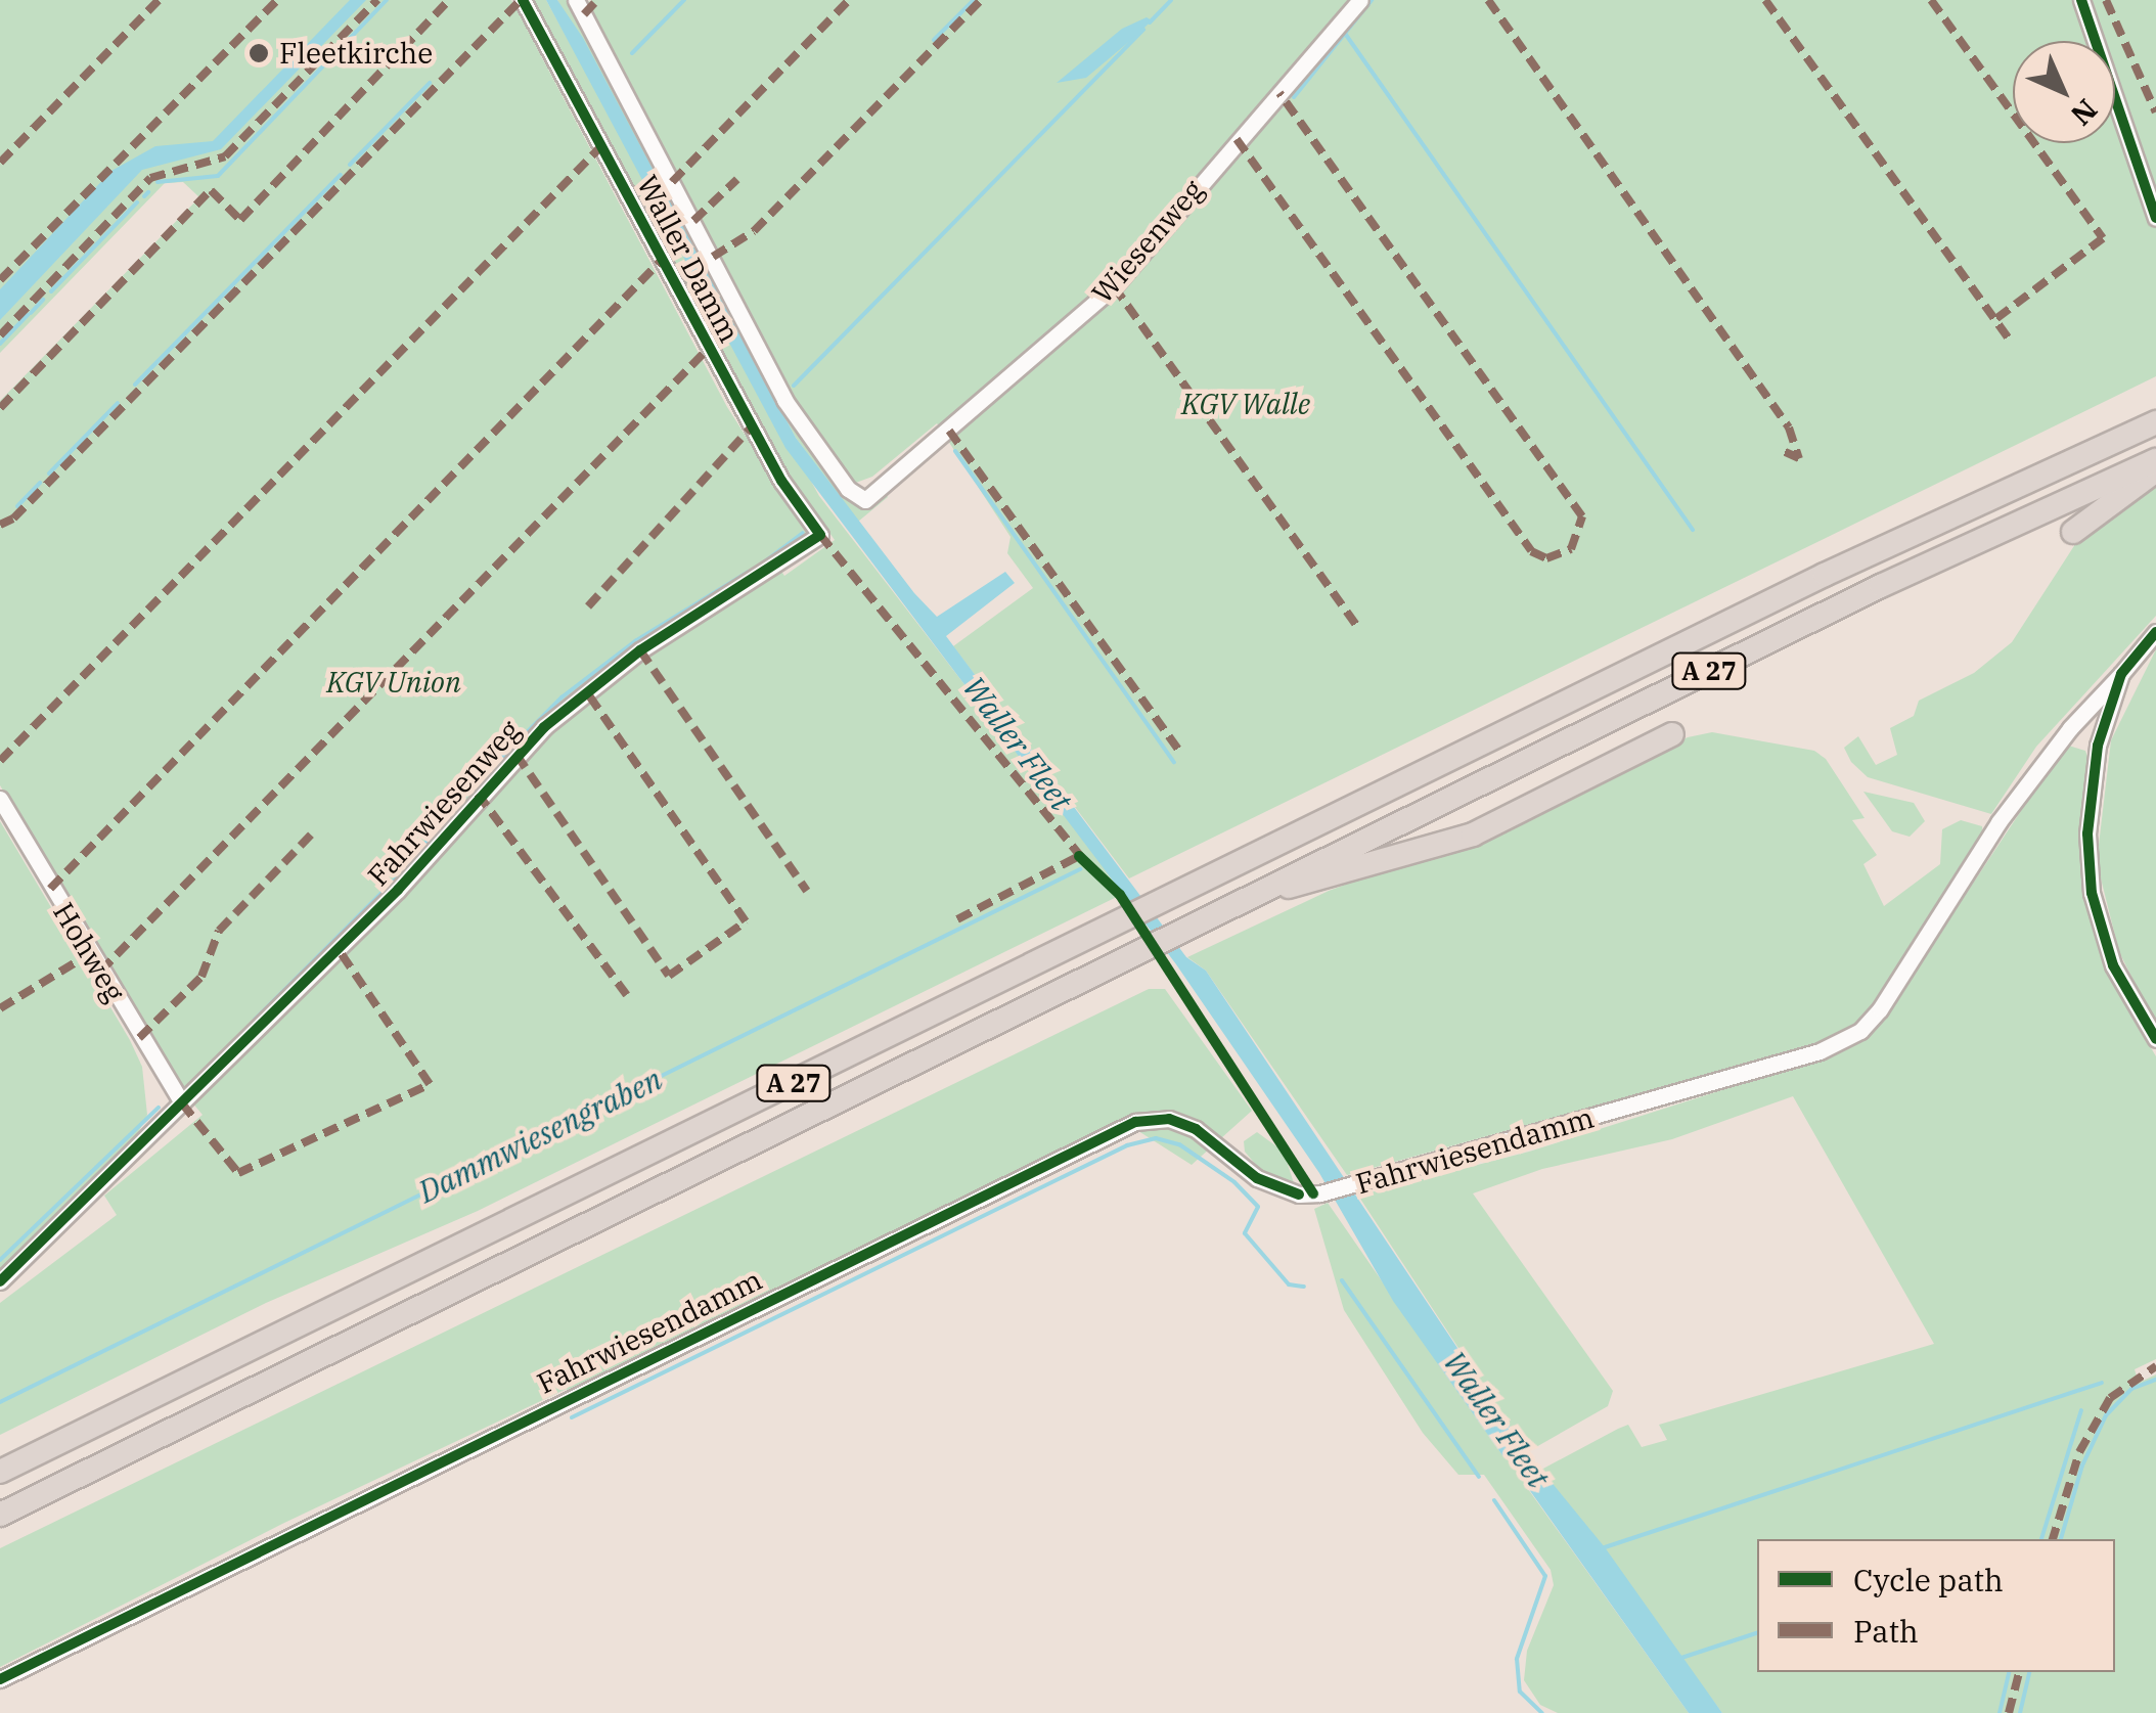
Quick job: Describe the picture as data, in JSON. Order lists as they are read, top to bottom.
{
  "streets": {
    "highway": ["A 27"],
    "street": [
      "Wiesenweg",
      "Waller Damm",
      "Fahrwiesenweg",
      "Hohweg",
      "Fahrwiesendamm"
    ]
  },
  "crossings": [
    ["Waller Damm", "Fahrwiesenweg"],
    ["Fahrwiesenweg", "Hohweg"]
  ],
  "water": ["Waller Fleet", "Dammwiesengraben"],
  "parks": ["KGV Walle", "KGV Union"],
  "places": ["Fleetkirche"],
  "legend": ["Cycle path", "Path"],
  "north": "bottom right"
}
